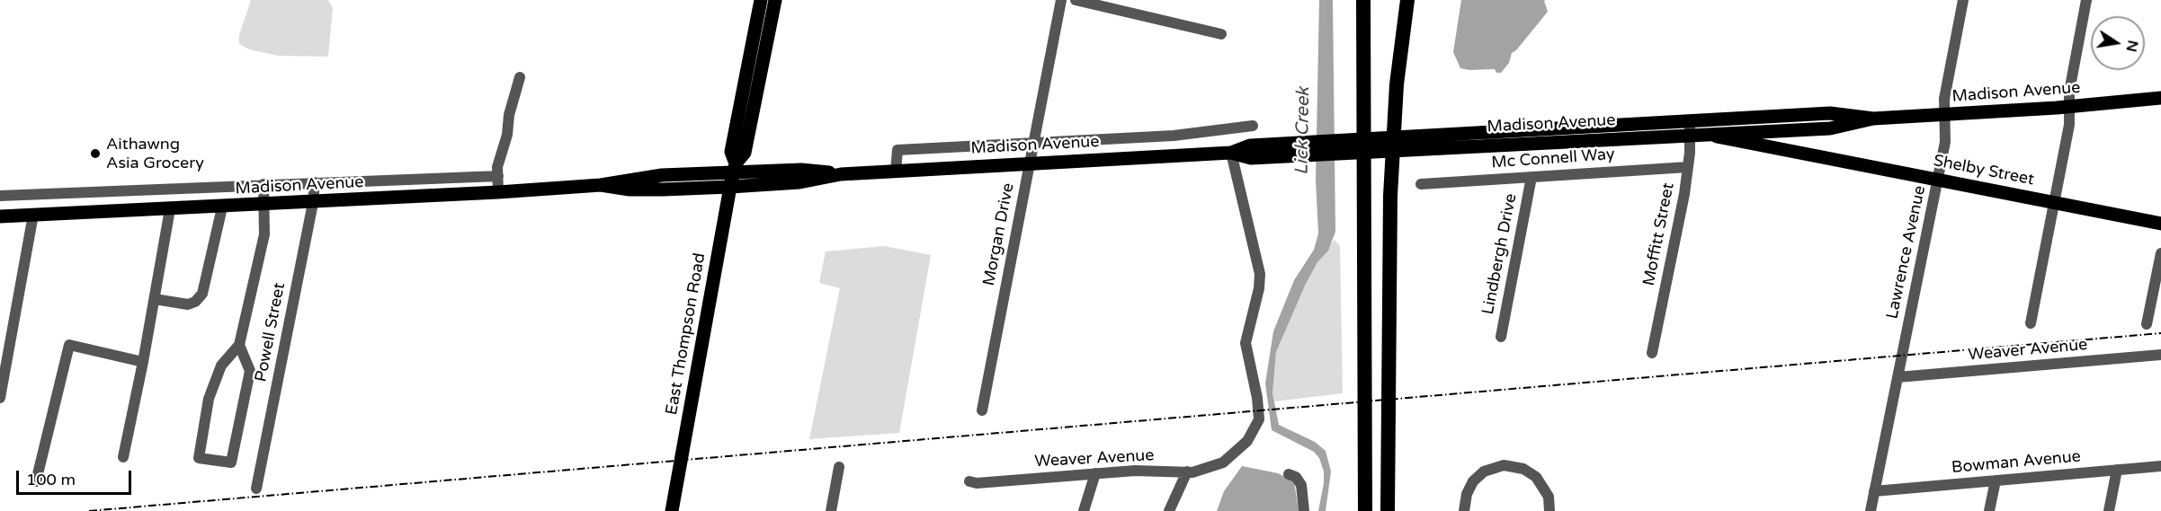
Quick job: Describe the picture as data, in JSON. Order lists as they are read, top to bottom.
{
  "streets": {
    "main road": ["Madison Avenue", "Shelby Street", "East Thompson Road"],
    "street": [
      "Mc Connell Way",
      "Morgan Drive",
      "Moffitt Street",
      "Lawrence Avenue",
      "Lindbergh Drive",
      "Powell Street",
      "Weaver Avenue",
      "Bowman Avenue"
    ]
  },
  "crossings": [
    ["Madison Avenue", "Shelby Street"],
    ["Madison Avenue", "Morgan Drive"],
    ["Madison Avenue", "Moffitt Street"],
    ["Madison Avenue", "Lawrence Avenue"],
    ["Madison Avenue", "Powell Street"],
    ["Madison Avenue", "East Thompson Road"],
    ["Madison Avenue", "Weaver Avenue"],
    ["Mc Connell Way", "Moffitt Street"],
    ["Mc Connell Way", "Lindbergh Drive"],
    ["Shelby Street", "Lawrence Avenue"],
    ["Lawrence Avenue", "Weaver Avenue"],
    ["Lawrence Avenue", "Bowman Avenue"]
  ],
  "water": ["Lick Creek"],
  "places": ["Aithawng Asia Grocery"],
  "scale_bar": "100 m",
  "north": "right"
}
